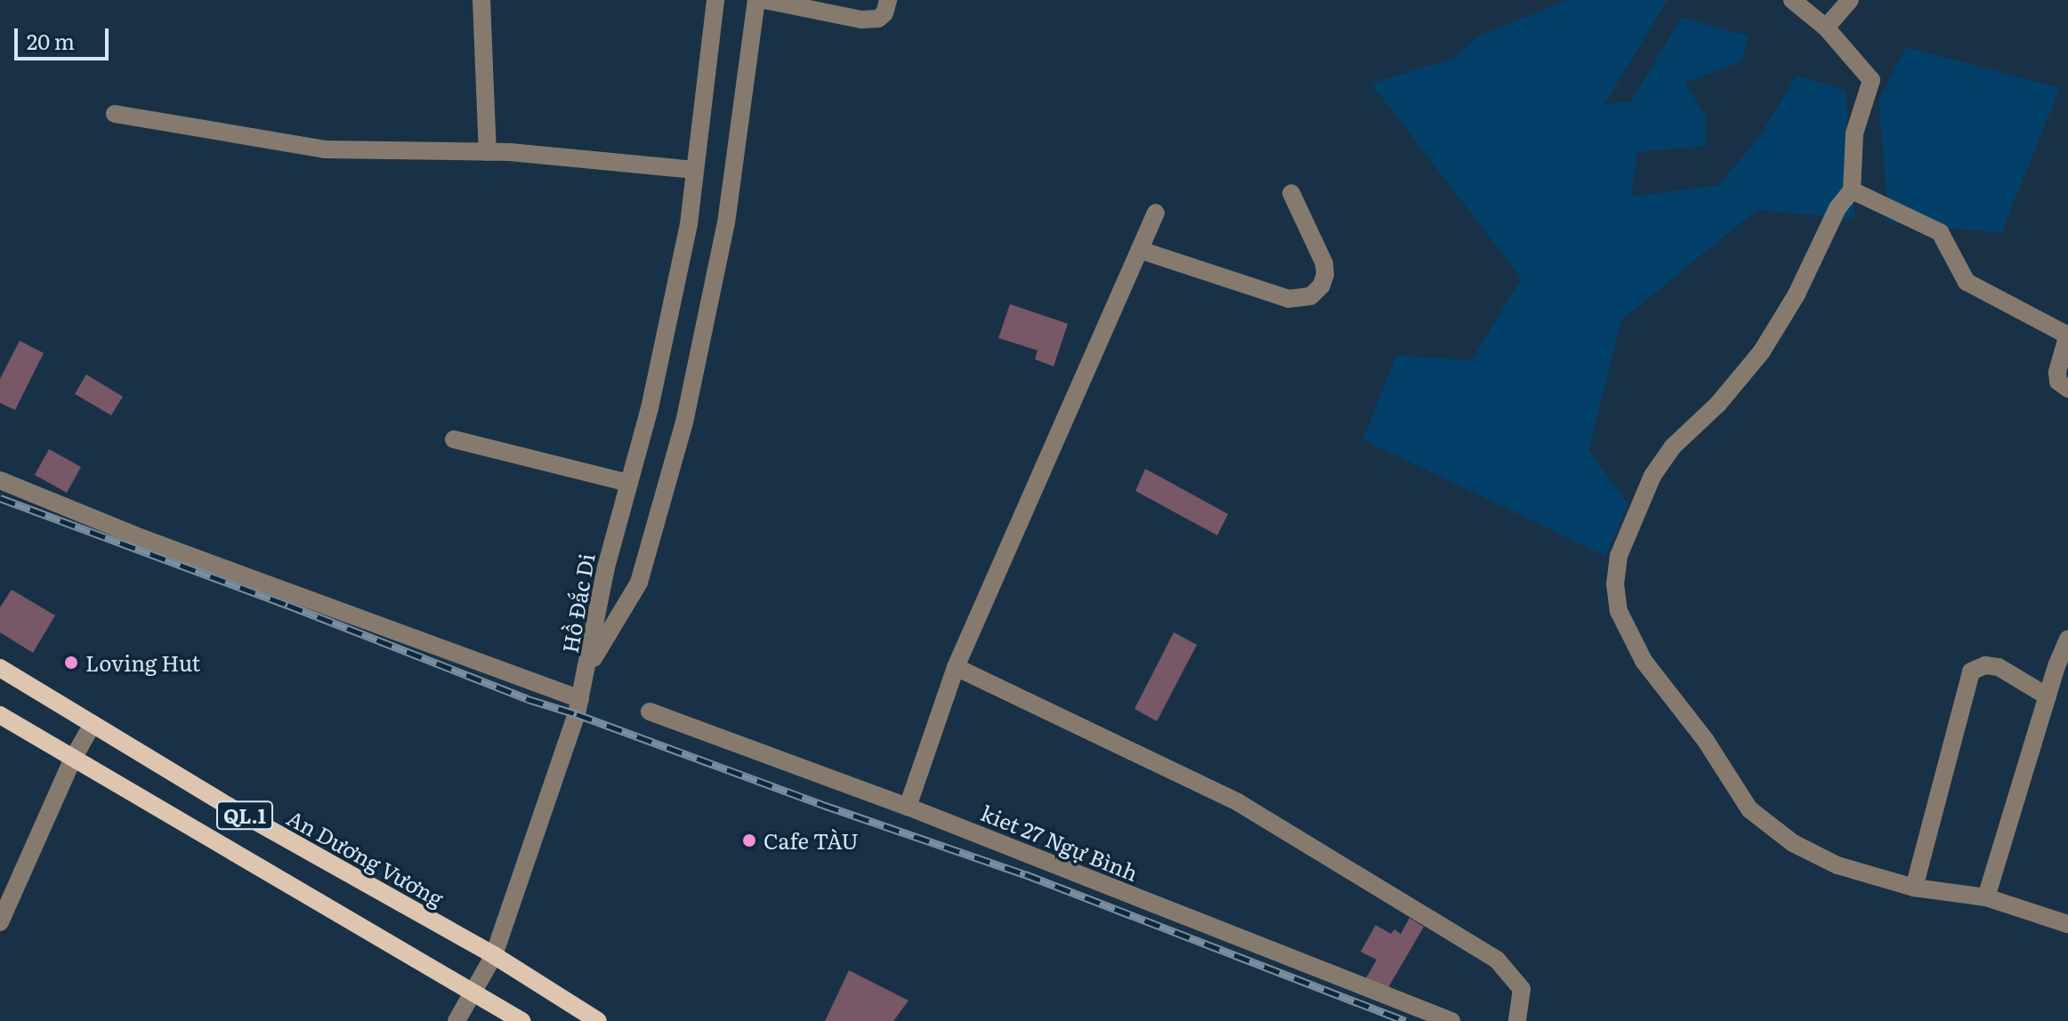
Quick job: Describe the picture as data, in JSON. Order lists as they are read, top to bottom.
{
  "streets": {
    "main road": ["QL.1", "An Dương Vương"],
    "street": ["Hồ Đắc Di", "kiet 27 Ngự Bình"]
  },
  "places": ["Loving Hut", "Cafe TÀU"],
  "scale_bar": "20 m"
}
